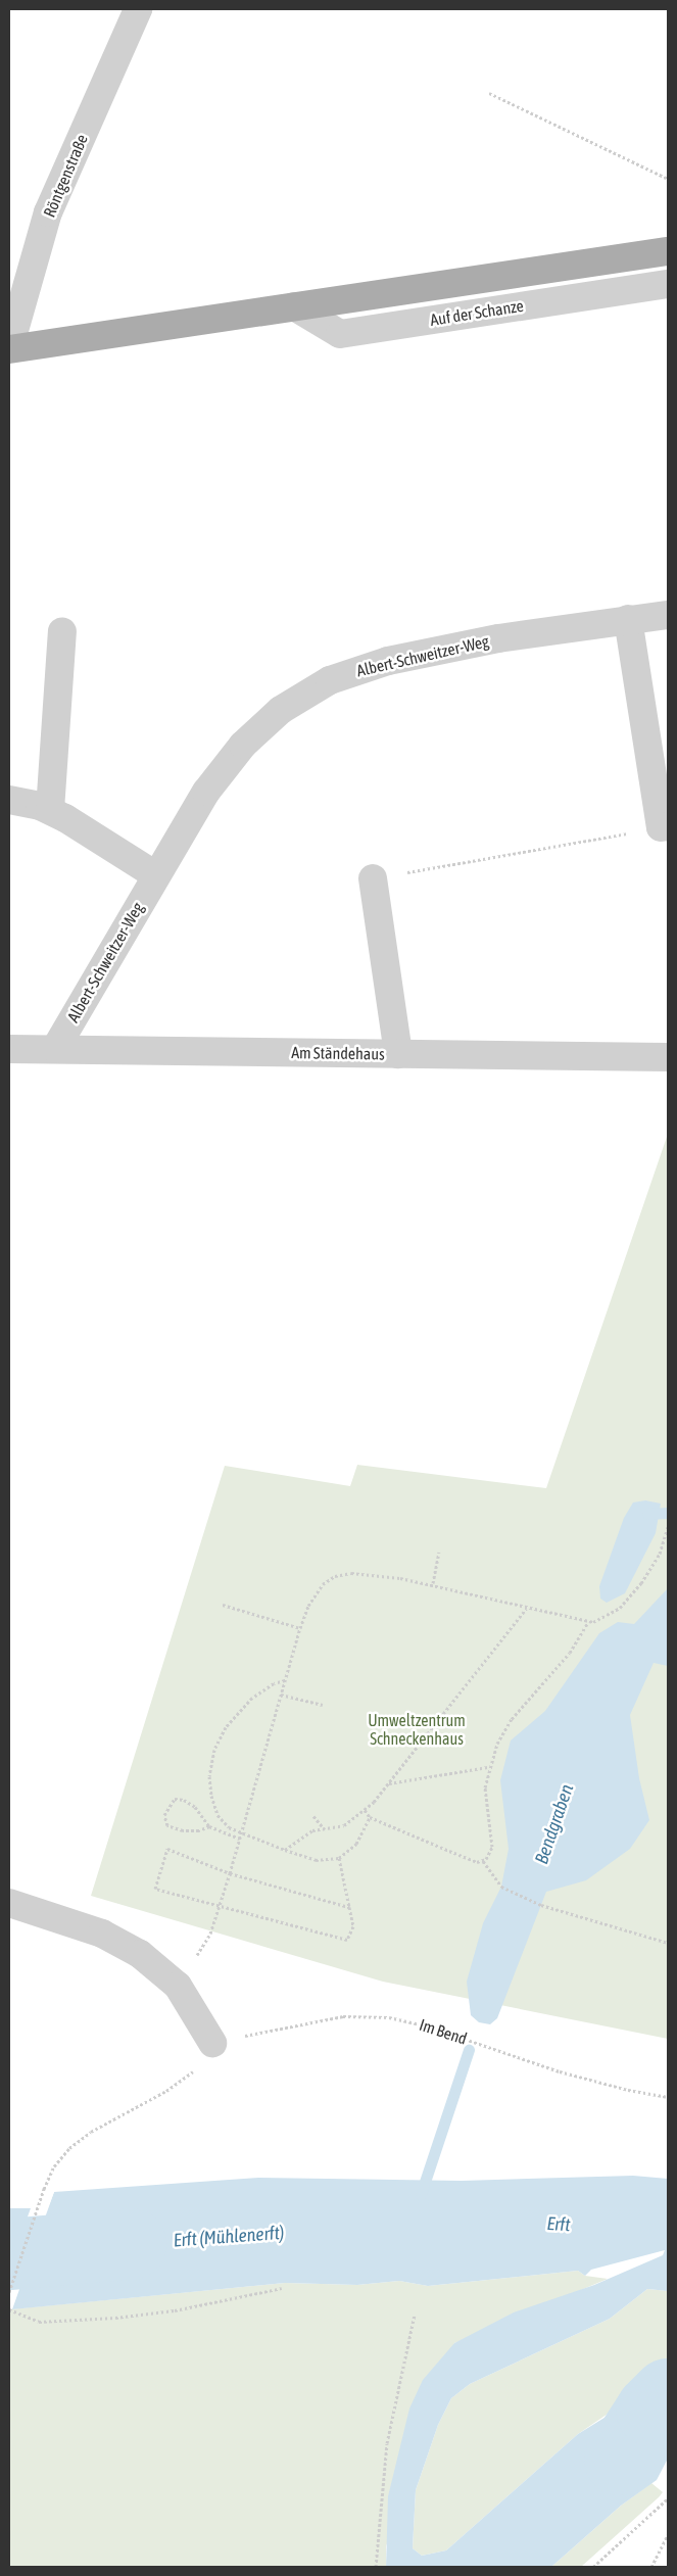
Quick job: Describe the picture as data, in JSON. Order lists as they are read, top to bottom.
{
  "streets": {
    "main road": ["Auf der Schanze"],
    "street": ["Röntgenstraße", "Albert-Schweitzer-Weg", "Am Ständehaus"],
    "path": ["Im Bend"]
  },
  "crossings": [
    ["Röntgenstraße", "Auf der Schanze"],
    ["Albert-Schweitzer-Weg", "Am Ständehaus"]
  ],
  "water": ["Bendgraben", "Erft", "Erft (Mühlenerft)"],
  "parks": ["Umweltzentrum Schneckenhaus"]
}
